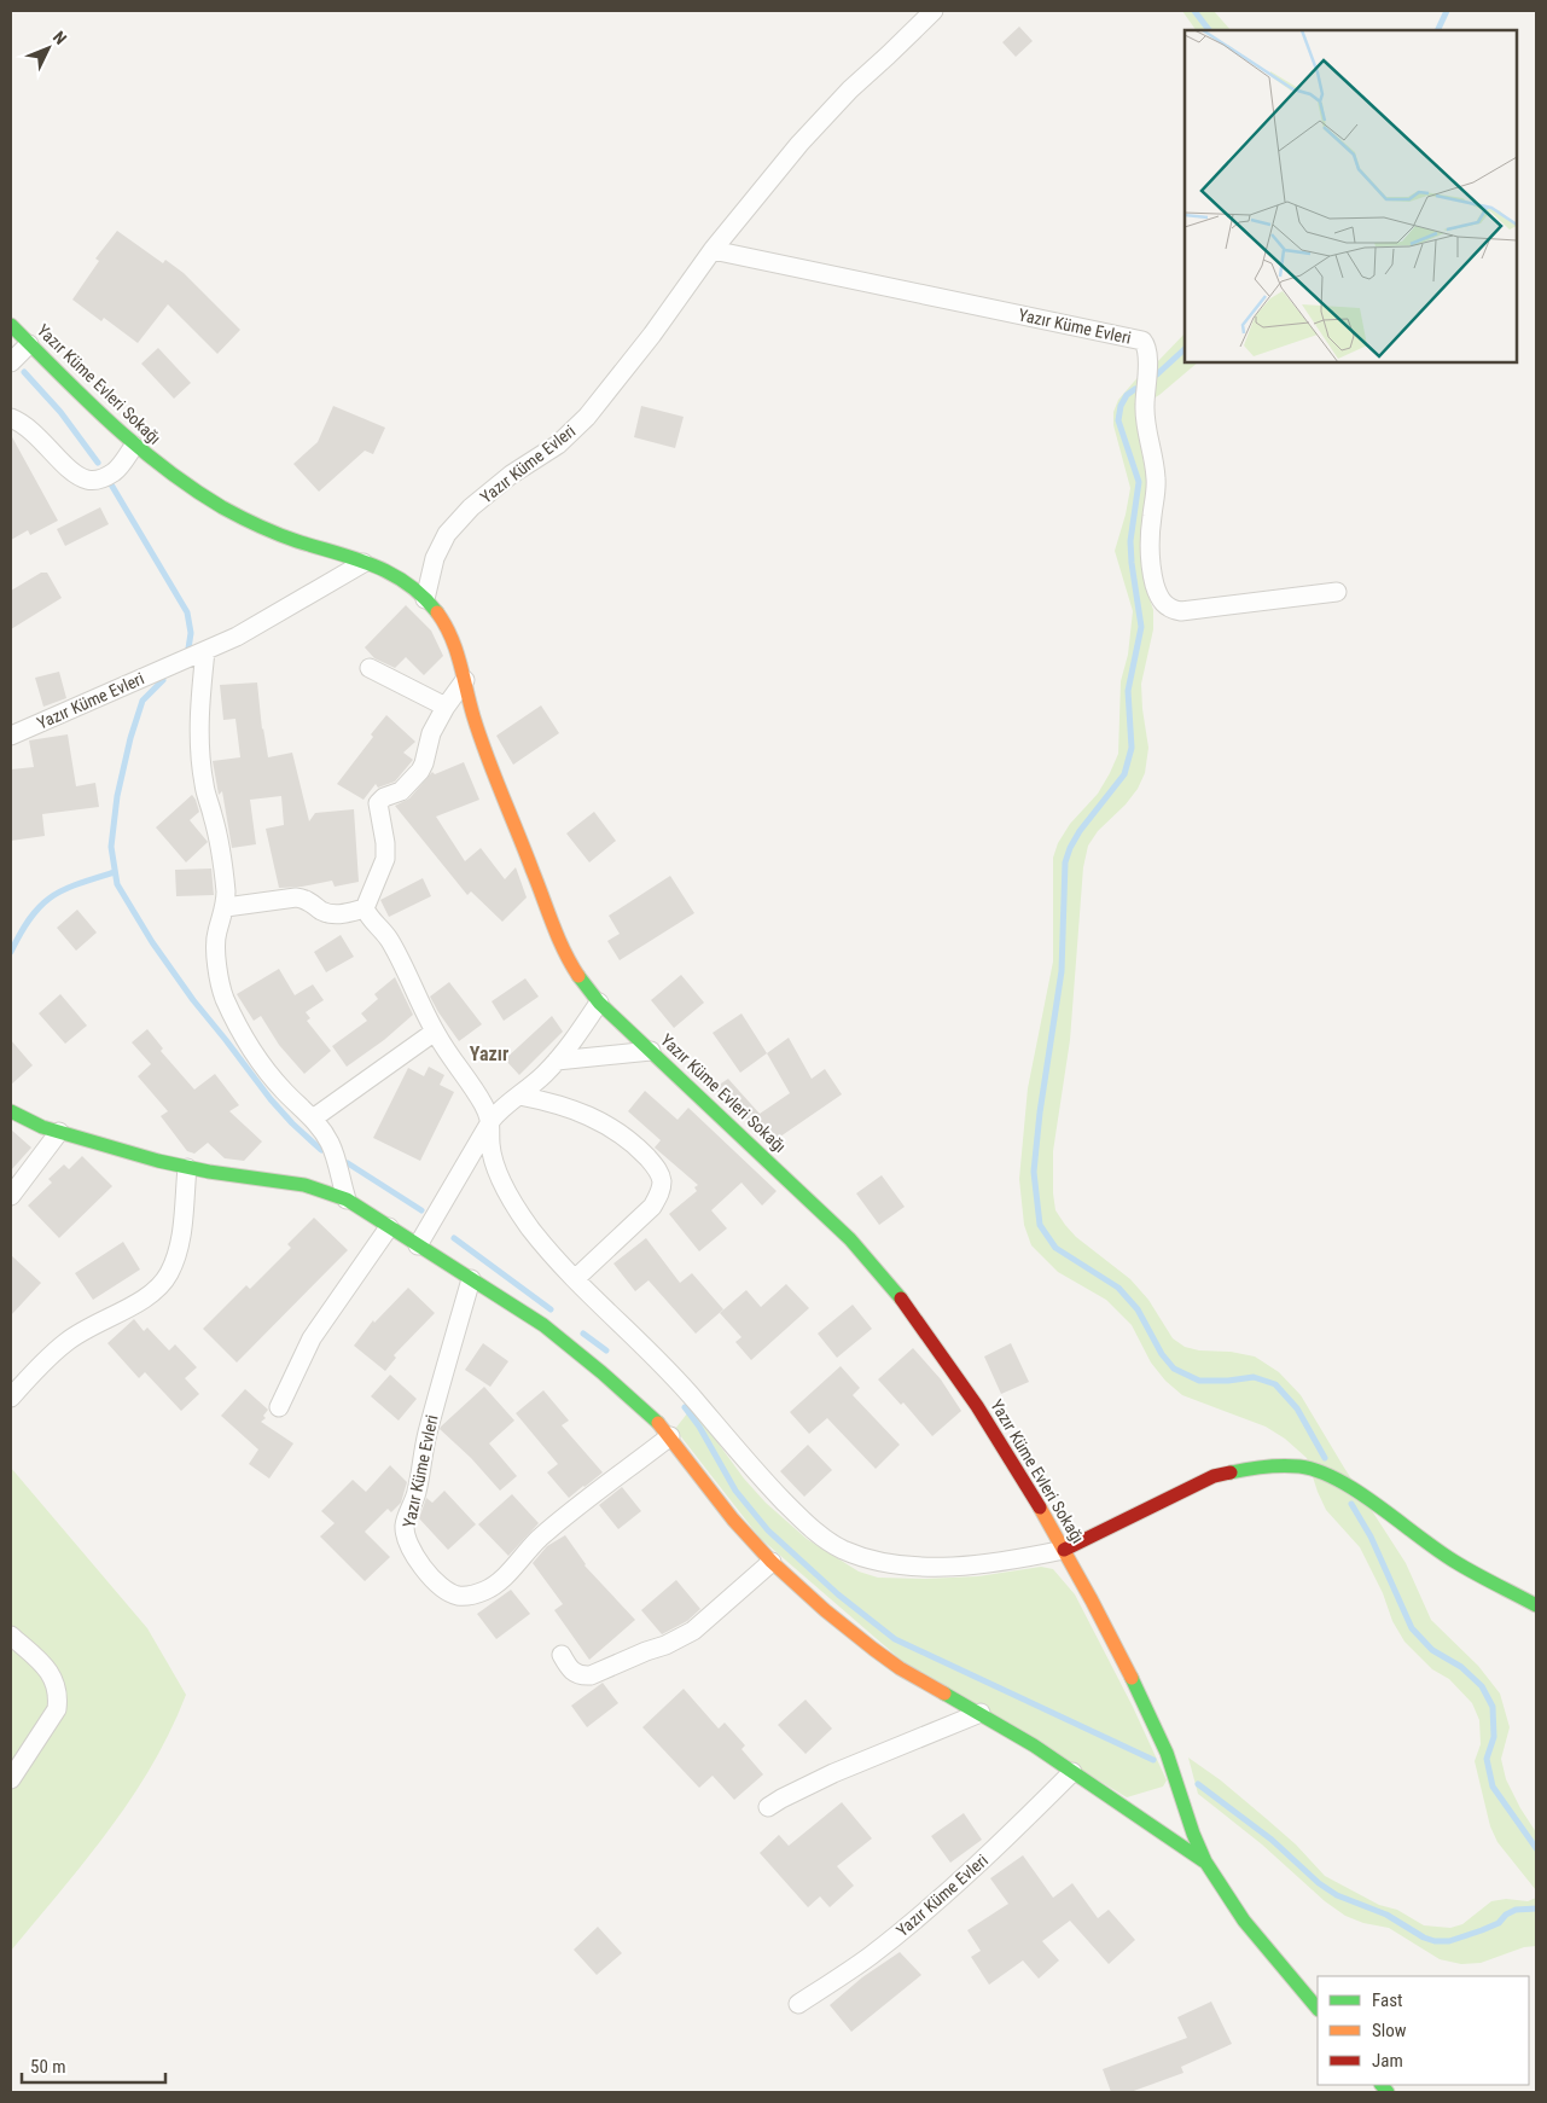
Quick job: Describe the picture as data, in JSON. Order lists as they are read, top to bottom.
{
  "streets": {
    "street": ["Yazır Küme Evleri", "Yazır Küme Evleri Sokağı"]
  },
  "crossings": [
    ["Yazır Küme Evleri", "Yazır Küme Evleri Sokağı"]
  ],
  "districts": ["Yazır"],
  "legend": ["Fast", "Slow", "Jam"],
  "scale_bar": "50 m",
  "north": "top right"
}
